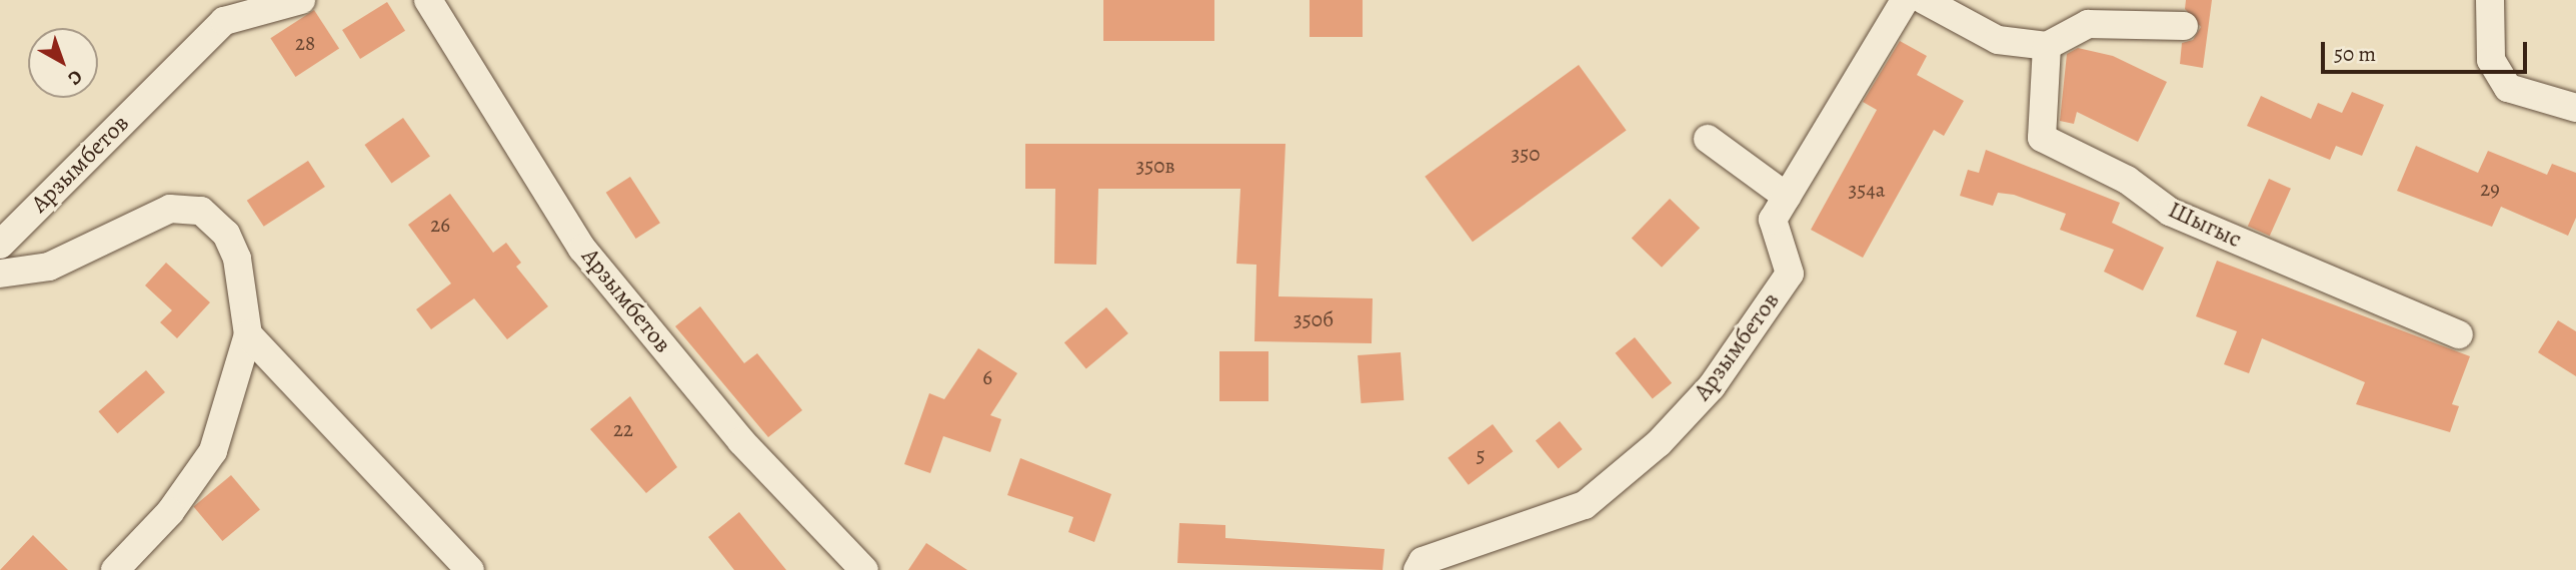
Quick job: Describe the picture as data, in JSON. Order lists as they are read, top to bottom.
{
  "streets": {
    "street": ["Арзымбетов", "Шыгыс"]
  },
  "house_numbers": [
    "28",
    "350",
    "350в",
    "29",
    "354а",
    "26",
    "350б",
    "6",
    "22",
    "5"
  ],
  "scale_bar": "50 m",
  "north": "bottom right"
}
